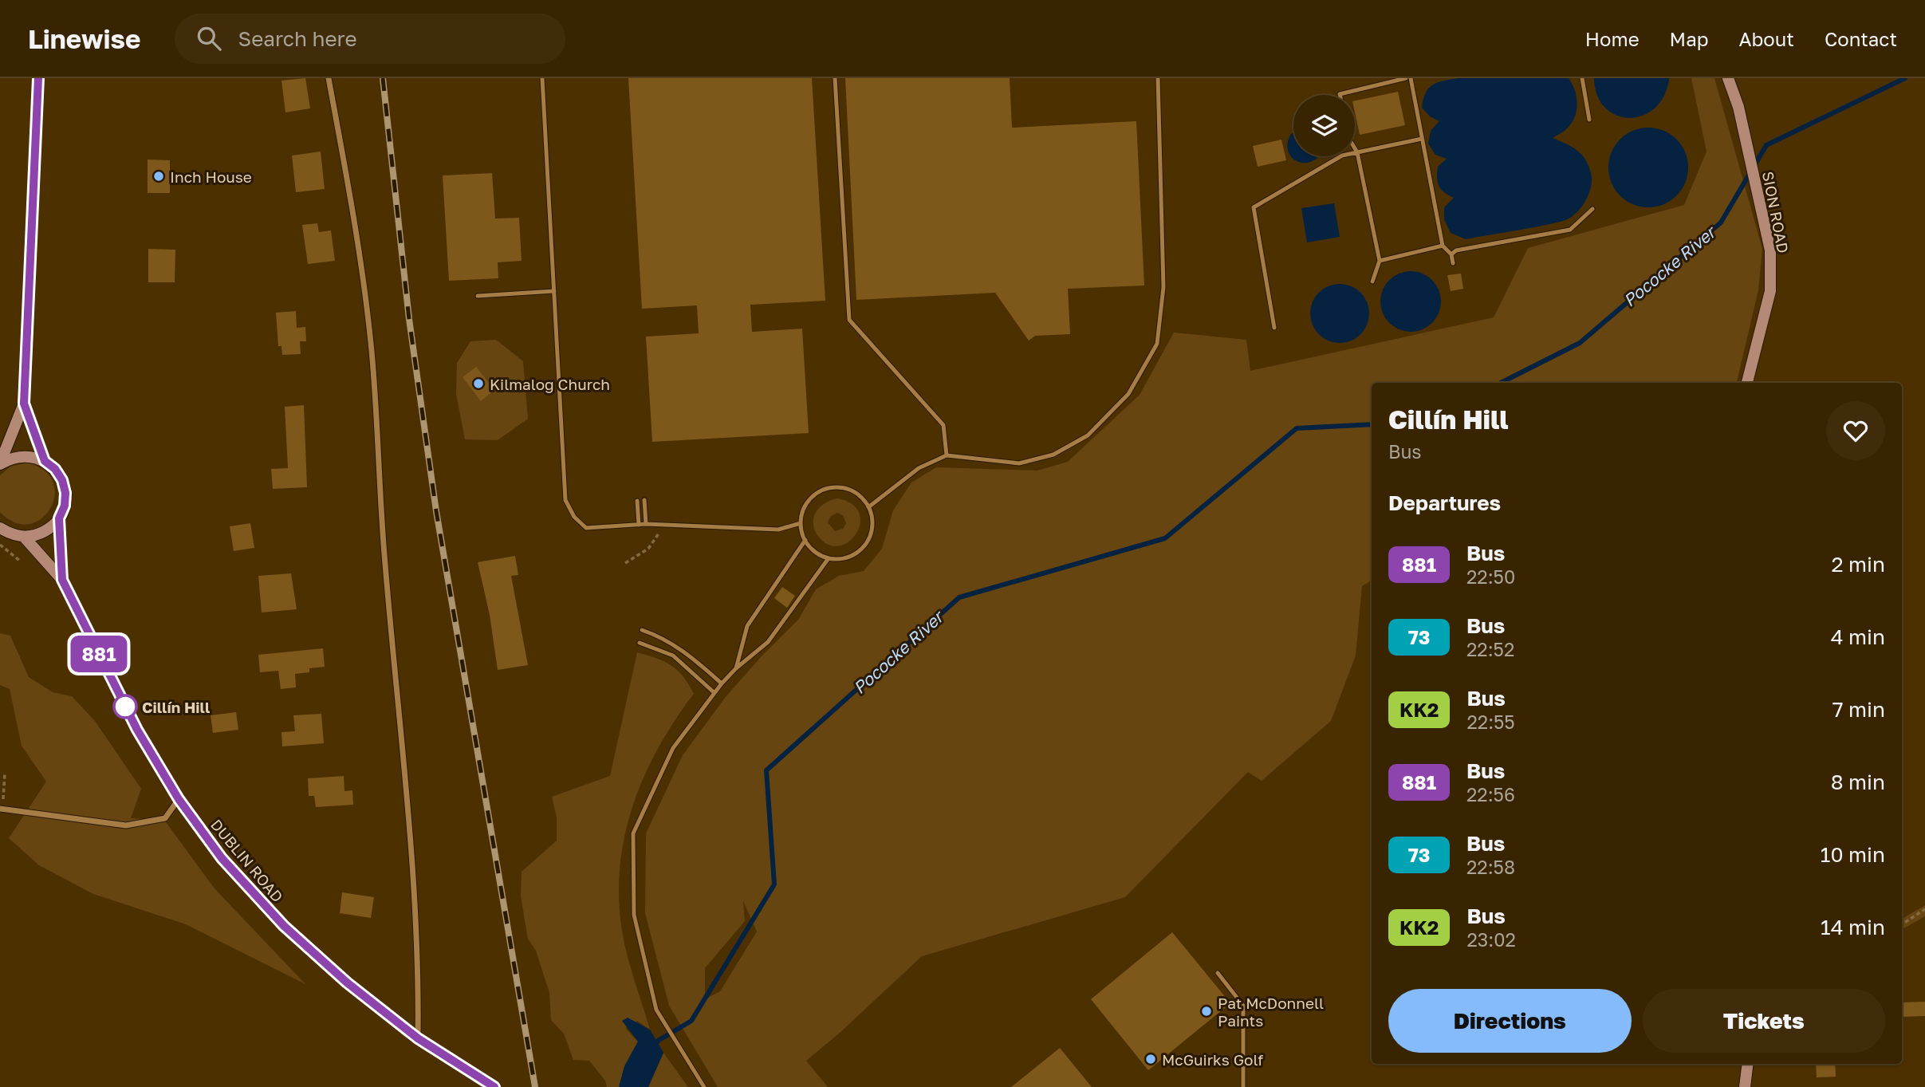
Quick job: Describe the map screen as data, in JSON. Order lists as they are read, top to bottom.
{
  "streets": {
    "main road": ["SION ROAD", "DUBLIN ROAD"]
  },
  "water": ["Pococke River"],
  "places": [
    "Inch House",
    "Kilmalog Church",
    "Cillín Hill",
    "Pat McDonnell Paints",
    "McGuirks Golf"
  ],
  "lines": ["bus line 881"],
  "page": {
    "header": "Linewise",
    "search": "Search here",
    "nav": [
      "Home",
      "Map",
      "About",
      "Contact"
    ],
    "on_map": "881",
    "heading": [
      ["Cillín Hill", "Bus"],
      "Departures"
    ],
    "list": [
      {
        "mark": "881",
        "name": "Bus",
        "note": "22:50",
        "value": "2 min"
      },
      {
        "mark": "73",
        "name": "Bus",
        "note": "22:52",
        "value": "4 min"
      },
      {
        "mark": "KK2",
        "name": "Bus",
        "note": "22:55",
        "value": "7 min"
      },
      {
        "mark": "881",
        "name": "Bus",
        "note": "22:56",
        "value": "8 min"
      },
      {
        "mark": "73",
        "name": "Bus",
        "note": "22:58",
        "value": "10 min"
      },
      {
        "mark": "KK2",
        "name": "Bus",
        "note": "23:02",
        "value": "14 min"
      }
    ],
    "buttons": ["Directions", "Tickets"]
  }
}
